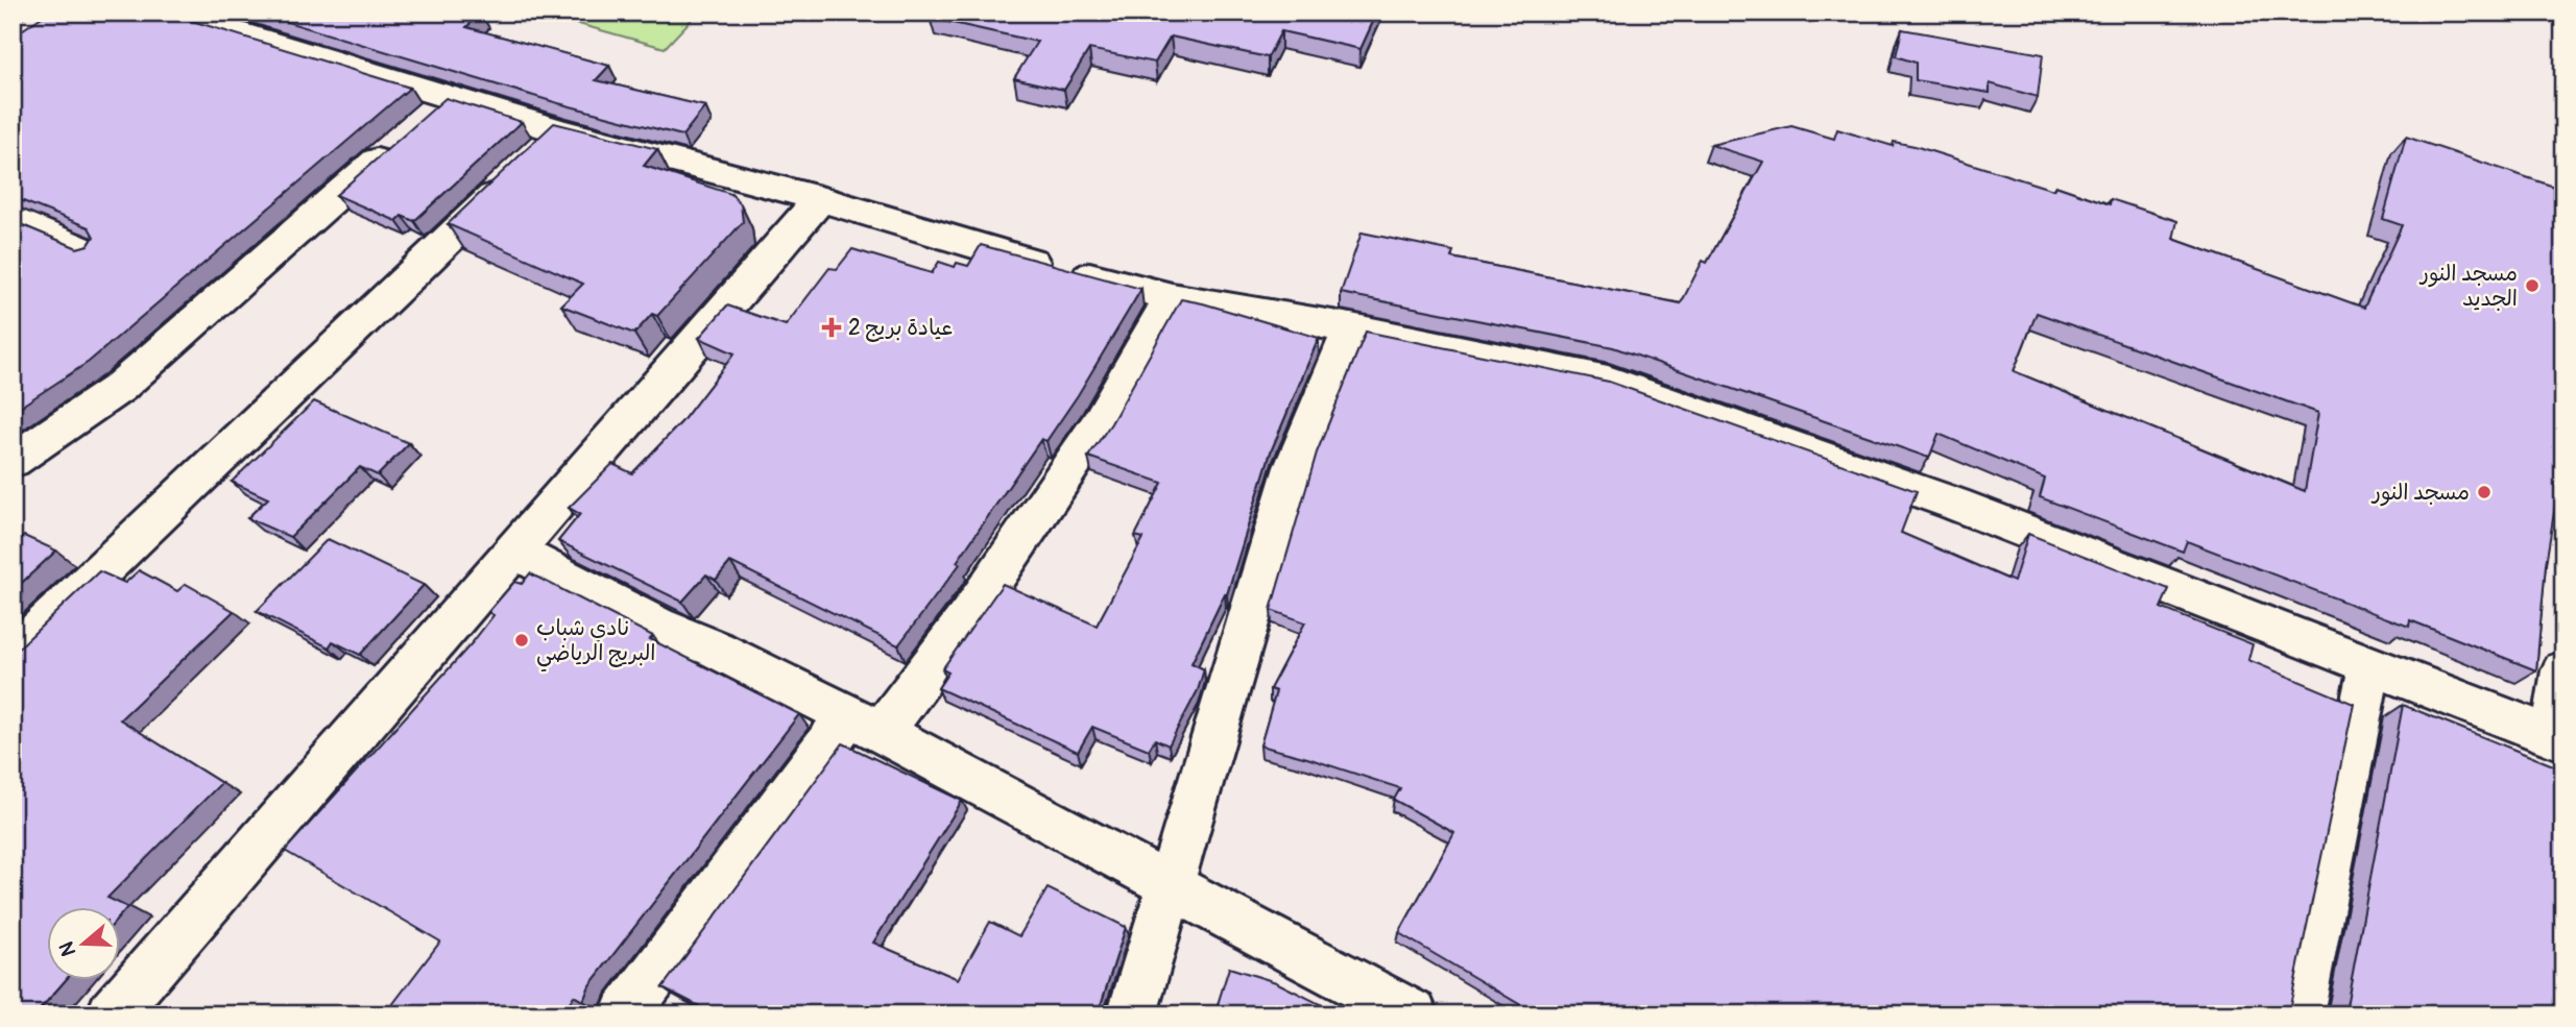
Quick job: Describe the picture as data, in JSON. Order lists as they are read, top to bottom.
{
  "places": {
    "other": ["مسجد النور الجديد", "مسجد النور", "نادي شباب البريج الرياضي"],
    "health": ["عيادة بريج 2"]
  },
  "north": "left"
}
